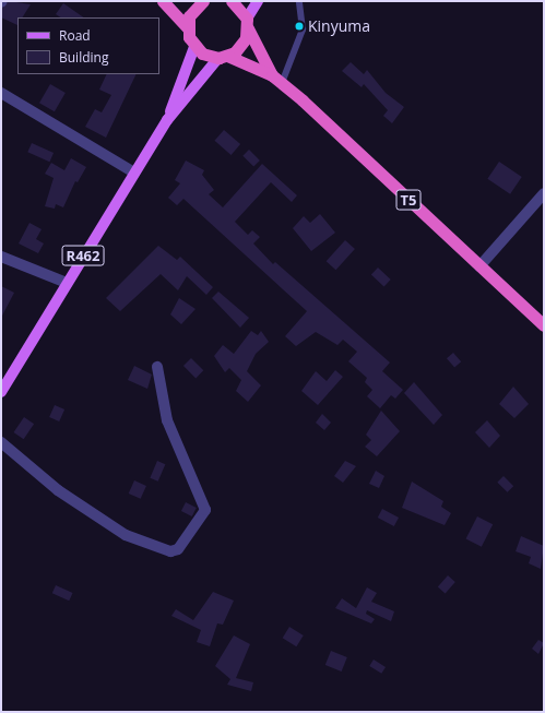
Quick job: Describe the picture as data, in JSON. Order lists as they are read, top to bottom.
{
  "streets": {
    "highway": ["T5"],
    "main road": ["R462"]
  },
  "crossings": [
    ["T5", "R462"]
  ],
  "places": ["Kinyuma"],
  "legend": ["Road", "Building"]
}
